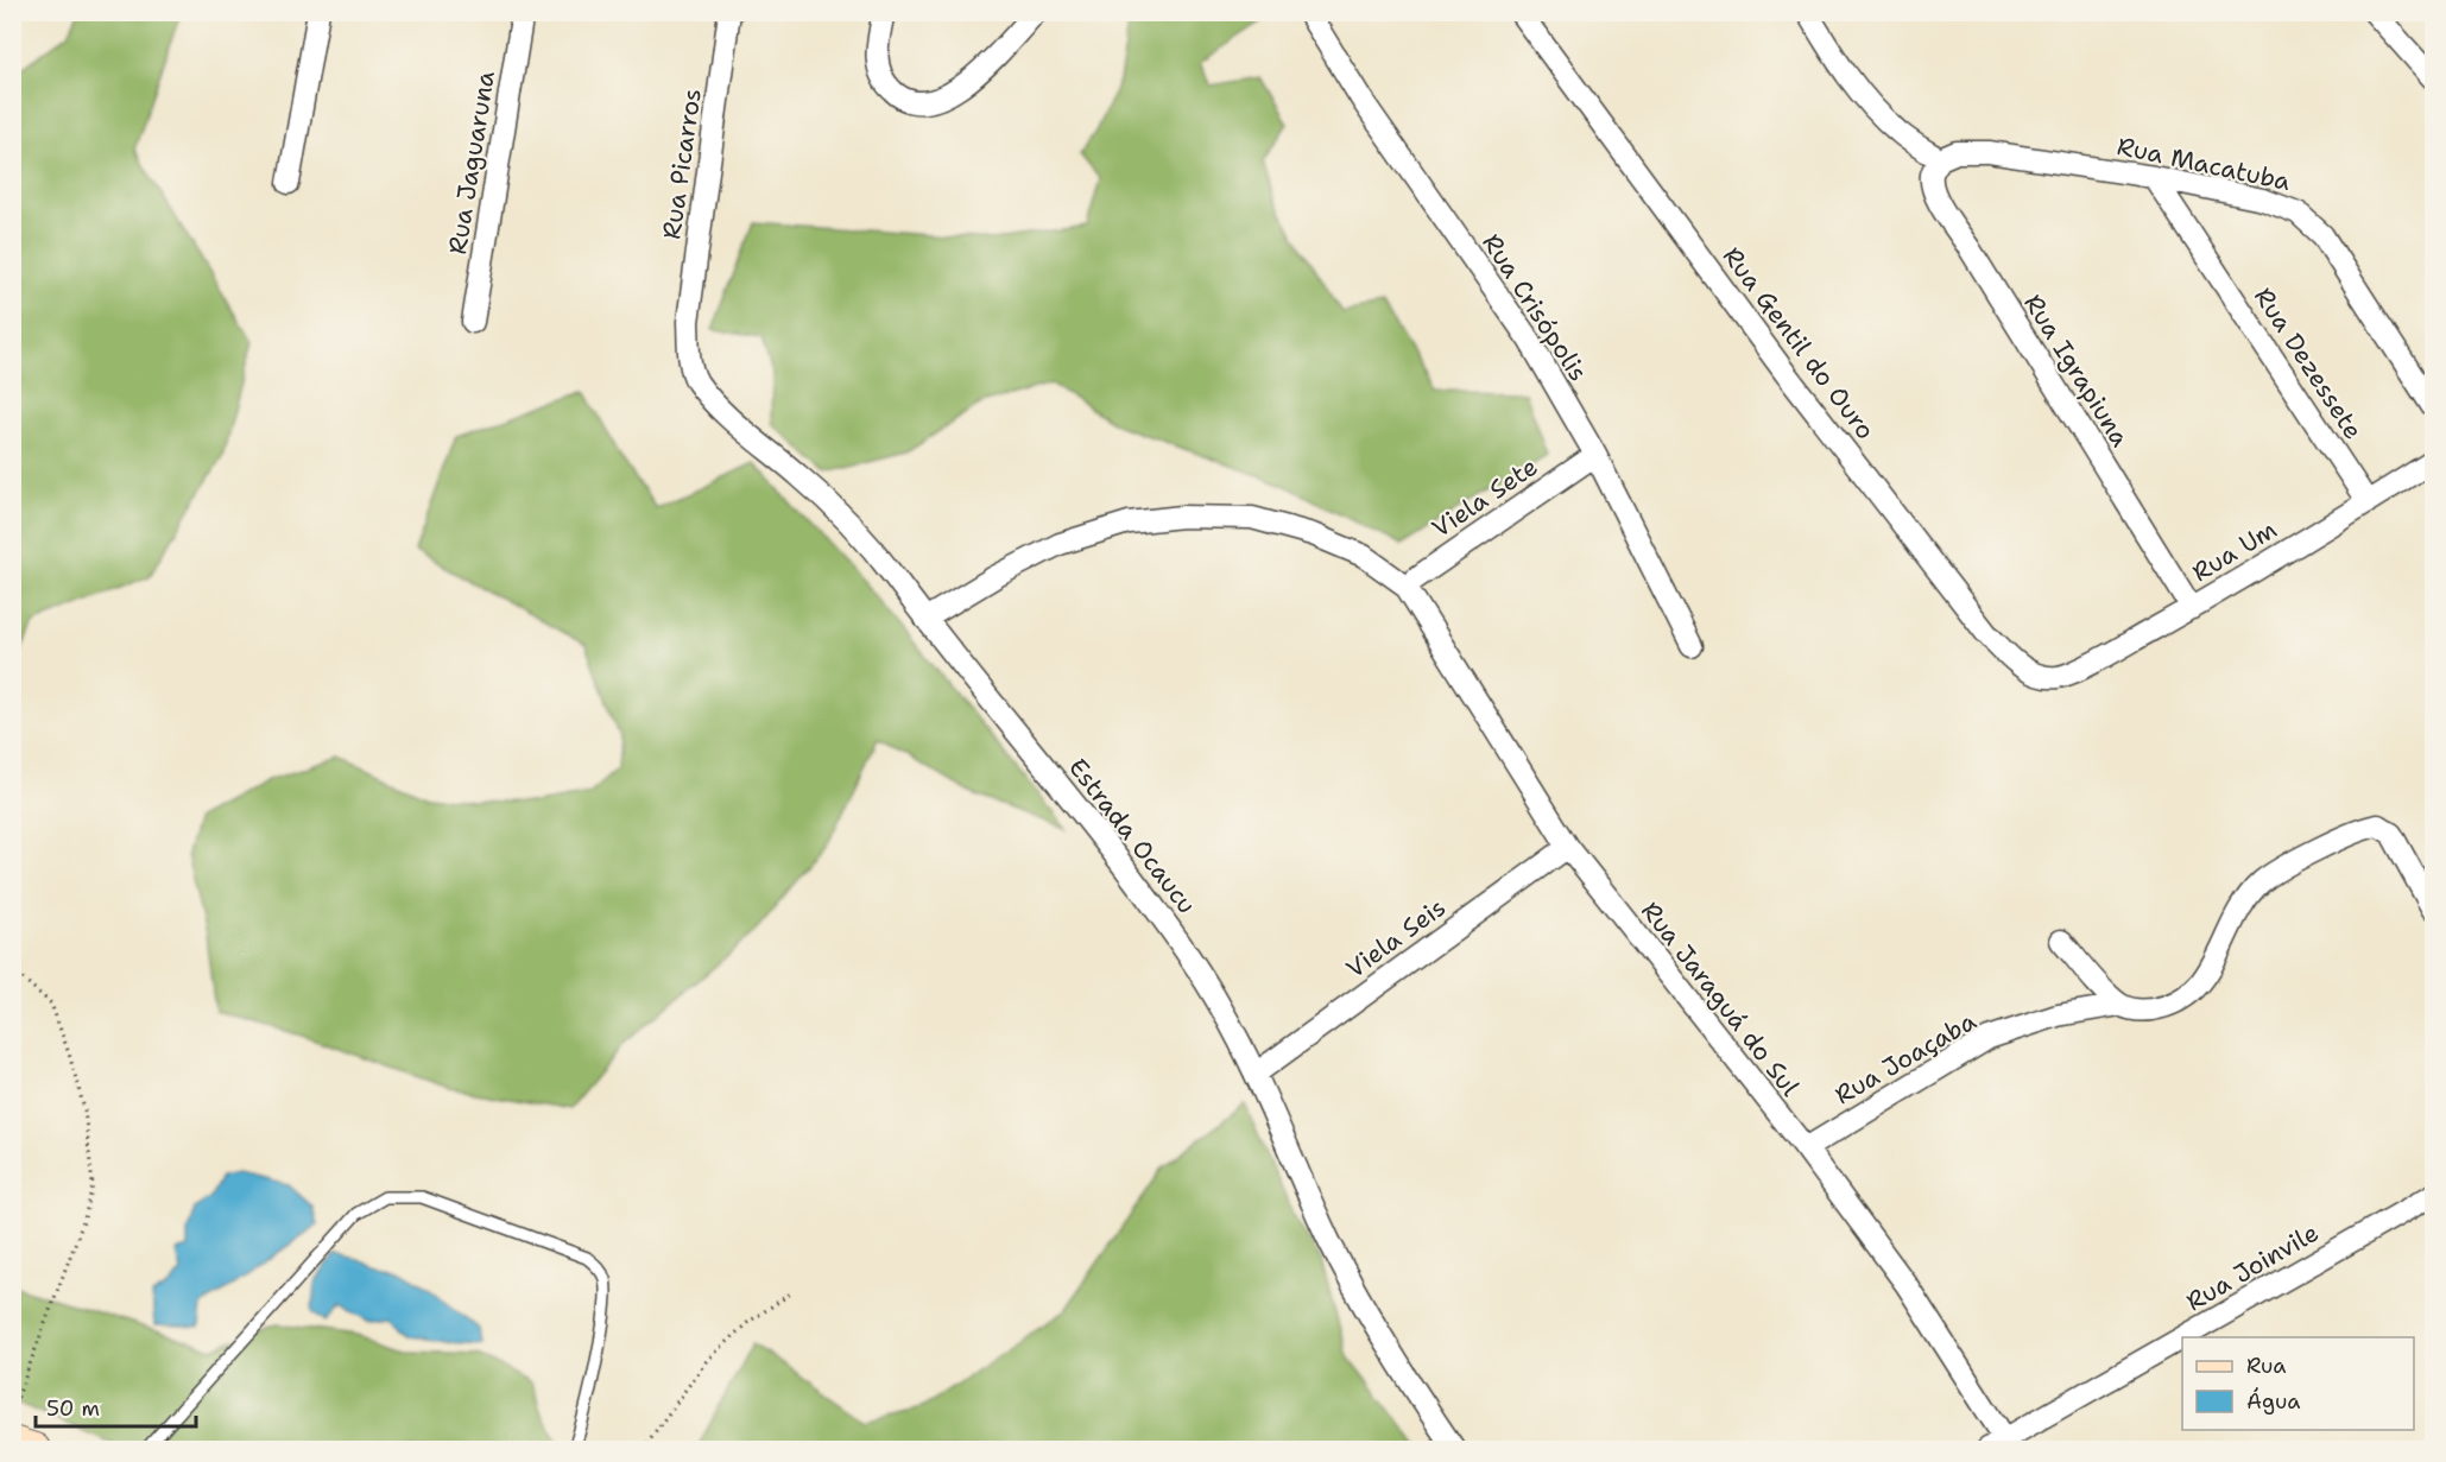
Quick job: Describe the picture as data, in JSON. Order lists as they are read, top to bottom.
{
  "streets": {
    "street": [
      "Rua Jaguaruna",
      "Rua Picarros",
      "Rua Macatuba",
      "Rua Crisópolis",
      "Rua Gentil do Ouro",
      "Rua Dezessete",
      "Rua Igrapiuna",
      "Viela Sete",
      "Rua Um",
      "Estrada Ocaucu",
      "Viela Seis",
      "Rua Jaraguá do Sul",
      "Rua Joaçaba",
      "Rua Joinvile"
    ]
  },
  "crossings": [
    ["Rua Picarros", "Estrada Ocaucu"],
    ["Rua Macatuba", "Rua Dezessete"],
    ["Rua Macatuba", "Rua Igrapiuna"],
    ["Rua Crisópolis", "Viela Sete"],
    ["Rua Gentil do Ouro", "Rua Um"],
    ["Rua Dezessete", "Rua Um"],
    ["Rua Igrapiuna", "Rua Um"],
    ["Viela Sete", "Rua Jaraguá do Sul"],
    ["Estrada Ocaucu", "Viela Seis"],
    ["Viela Seis", "Rua Jaraguá do Sul"],
    ["Rua Jaraguá do Sul", "Rua Joaçaba"],
    ["Rua Jaraguá do Sul", "Rua Joinvile"]
  ],
  "legend": ["Rua", "Água"],
  "scale_bar": "50 m"
}
